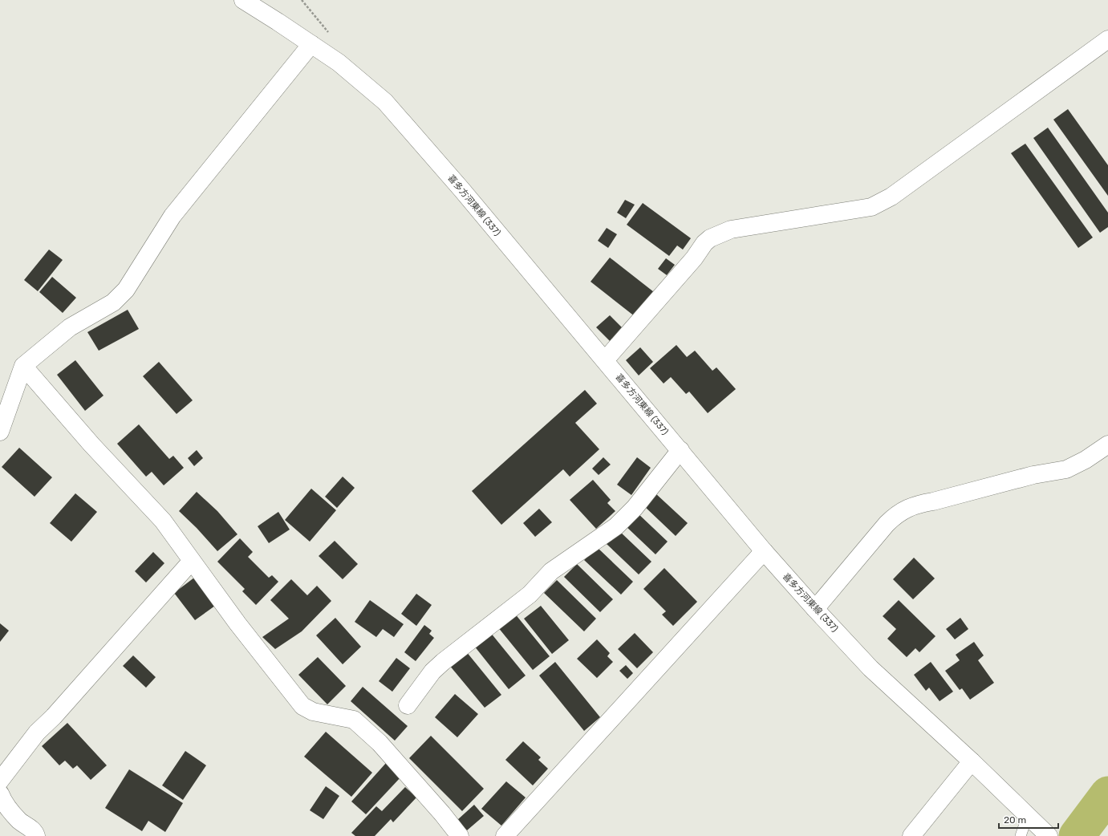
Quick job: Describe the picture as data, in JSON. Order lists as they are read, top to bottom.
{
  "streets": {
    "street": ["喜多方河東線 (337)"]
  },
  "scale_bar": "20 m"
}
